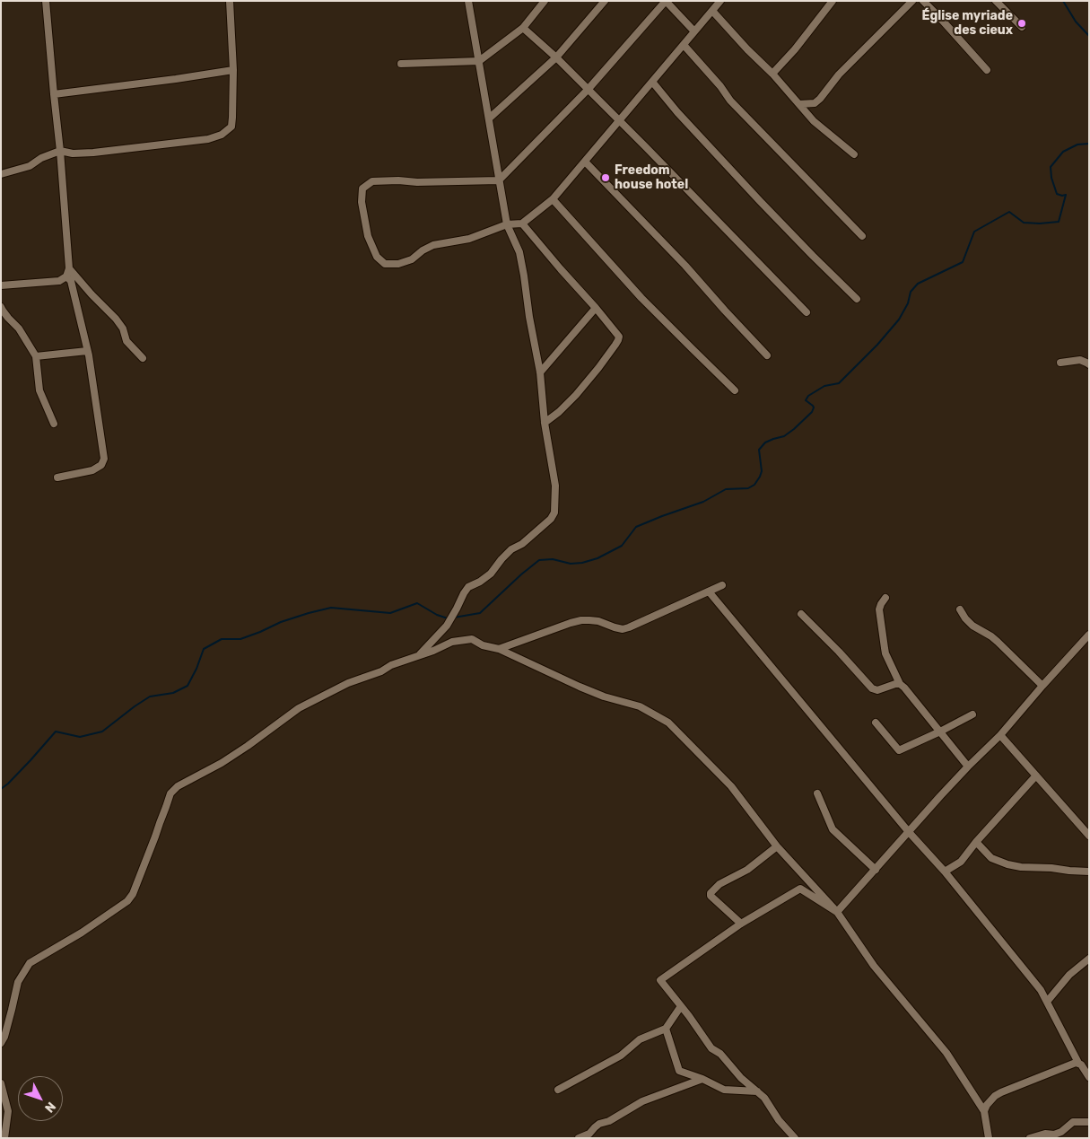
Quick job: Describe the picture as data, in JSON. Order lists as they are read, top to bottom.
{
  "places": ["Église myriade des cieux", "Freedom house hotel"],
  "north": "bottom right"
}
